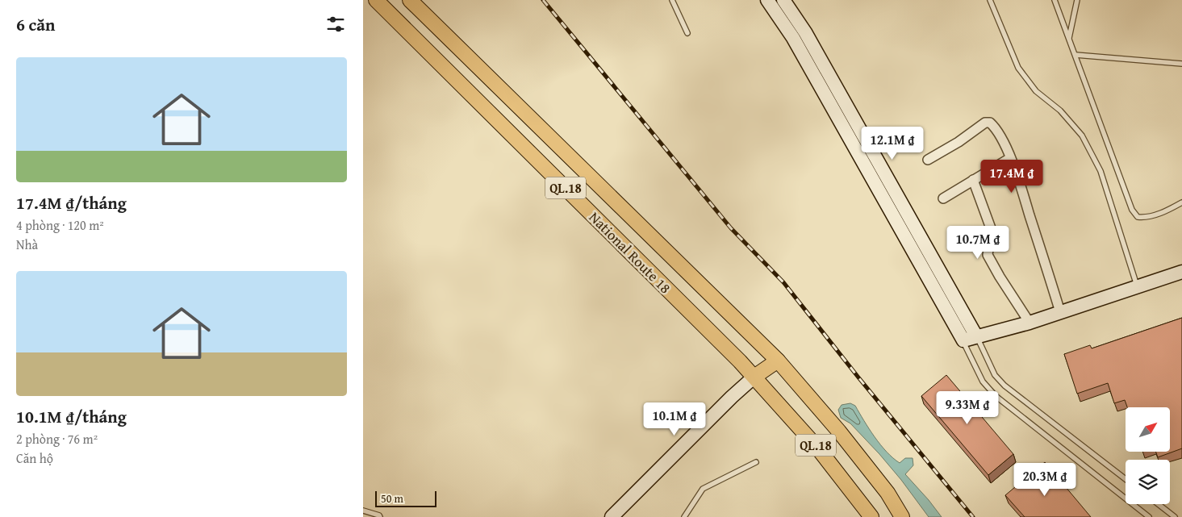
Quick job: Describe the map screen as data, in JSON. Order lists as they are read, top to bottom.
{
  "streets": {
    "main road": ["QL.18", "National Route 18"]
  },
  "scale_bar": "50 m",
  "north": "top right",
  "page": {
    "heading": "6 căn",
    "list": [
      {
        "name": "17.4M ₫/tháng",
        "note": "4 phòng · 120 m² · Nhà"
      },
      {
        "name": "10.1M ₫/tháng",
        "note": "2 phòng · 76 m² · Căn hộ"
      }
    ],
    "price": [
      "12.1M ₫",
      "17.4M ₫",
      "10.7M ₫",
      "9.33M ₫",
      "10.1M ₫",
      "20.3M ₫"
    ],
    "scale": "50 m"
  }
}
